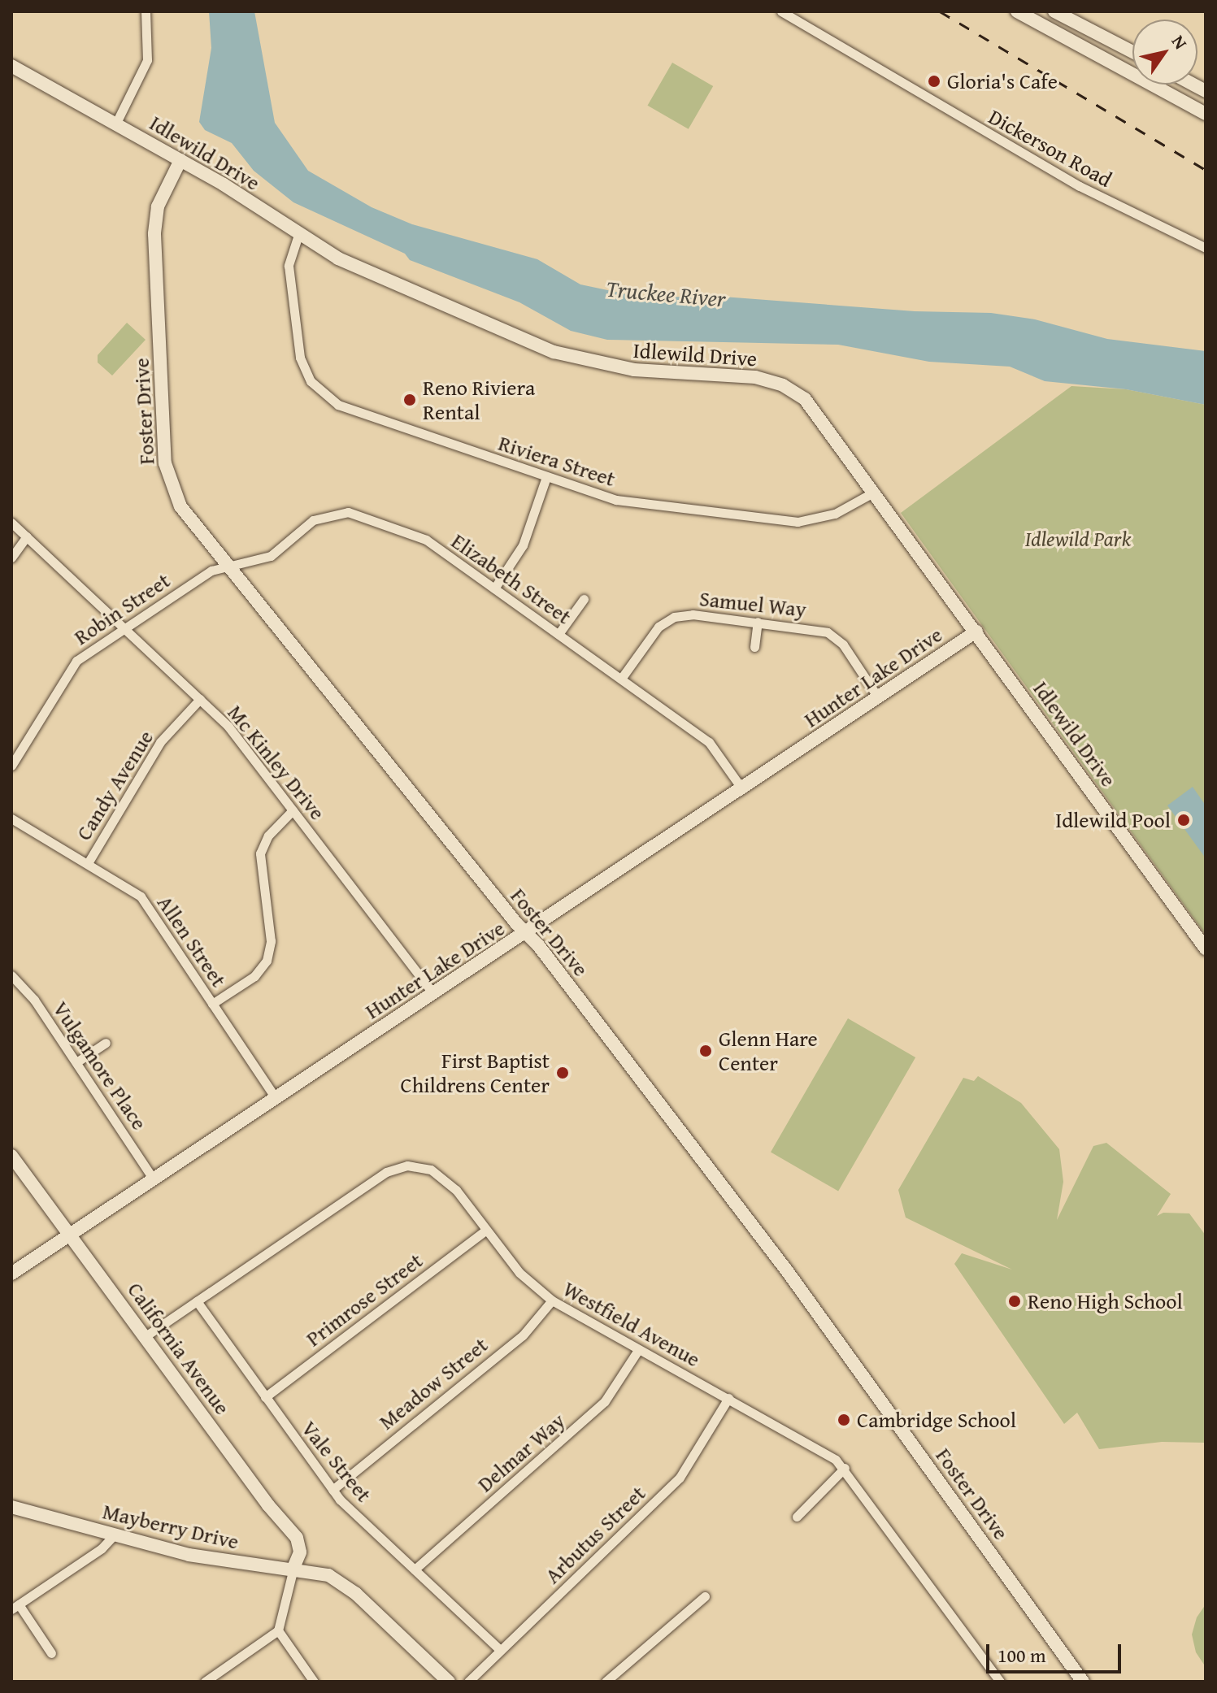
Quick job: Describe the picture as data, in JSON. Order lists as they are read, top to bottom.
{
  "streets": {
    "street": [
      "Dickerson Road",
      "Idlewild Drive",
      "Foster Drive",
      "Riviera Street",
      "Elizabeth Street",
      "Samuel Way",
      "Robin Street",
      "Hunter Lake Drive",
      "Mc Kinley Drive",
      "Candy Avenue",
      "Allen Street",
      "Vulgamore Place",
      "Primrose Street",
      "Westfield Avenue",
      "California Avenue",
      "Meadow Street",
      "Delmar Way",
      "Vale Street",
      "Mayberry Drive",
      "Arbutus Street"
    ]
  },
  "crossings": [
    ["Idlewild Drive", "Foster Drive"],
    ["Idlewild Drive", "Riviera Street"],
    ["Idlewild Drive", "Hunter Lake Drive"],
    ["Foster Drive", "Elizabeth Street"],
    ["Foster Drive", "Robin Street"],
    ["Foster Drive", "Hunter Lake Drive"],
    ["Elizabeth Street", "Samuel Way"],
    ["Elizabeth Street", "Robin Street"],
    ["Elizabeth Street", "Hunter Lake Drive"],
    ["Samuel Way", "Hunter Lake Drive"],
    ["Robin Street", "Mc Kinley Drive"],
    ["Hunter Lake Drive", "Mc Kinley Drive"],
    ["Hunter Lake Drive", "Allen Street"],
    ["Hunter Lake Drive", "Vulgamore Place"],
    ["Hunter Lake Drive", "California Avenue"],
    ["Mc Kinley Drive", "Candy Avenue"],
    ["Candy Avenue", "Allen Street"],
    ["Primrose Street", "Westfield Avenue"],
    ["Primrose Street", "Vale Street"],
    ["Westfield Avenue", "California Avenue"],
    ["Westfield Avenue", "Meadow Street"],
    ["Westfield Avenue", "Delmar Way"],
    ["Westfield Avenue", "Vale Street"],
    ["Westfield Avenue", "Arbutus Street"],
    ["California Avenue", "Mayberry Drive"],
    ["Meadow Street", "Vale Street"],
    ["Delmar Way", "Vale Street"],
    ["Vale Street", "Arbutus Street"]
  ],
  "water": ["Truckee River"],
  "parks": ["Idlewild Park"],
  "places": [
    "Gloria's Cafe",
    "Reno Riviera Rental",
    "Idlewild Pool",
    "Glenn Hare Center",
    "First Baptist Childrens Center",
    "Reno High School",
    "Cambridge School"
  ],
  "scale_bar": "100 m",
  "north": "top right"
}
